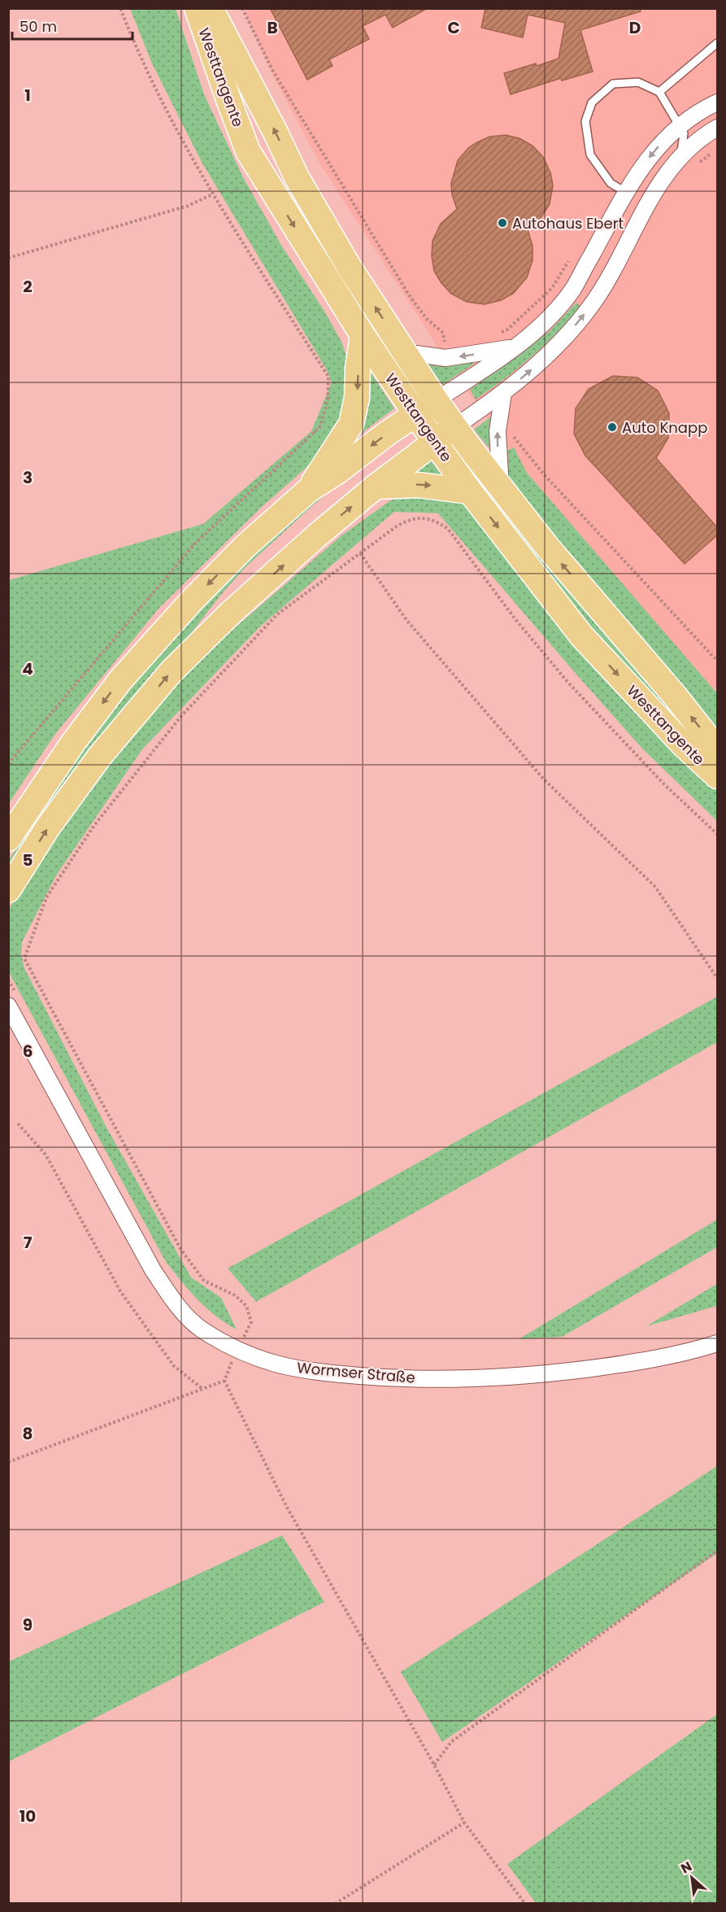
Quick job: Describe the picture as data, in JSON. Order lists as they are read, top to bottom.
{
  "streets": {
    "main road": ["Westtangente"],
    "street": ["Wormser Straße"]
  },
  "places": ["Autohaus Ebert", "Auto Knapp"],
  "scale_bar": "50 m",
  "north": "top left",
  "grid": {
    "columns": ["B", "C", "D"],
    "rows": [
      "1",
      "2",
      "3",
      "4",
      "5",
      "6",
      "7",
      "8",
      "9",
      "10"
    ]
  }
}
